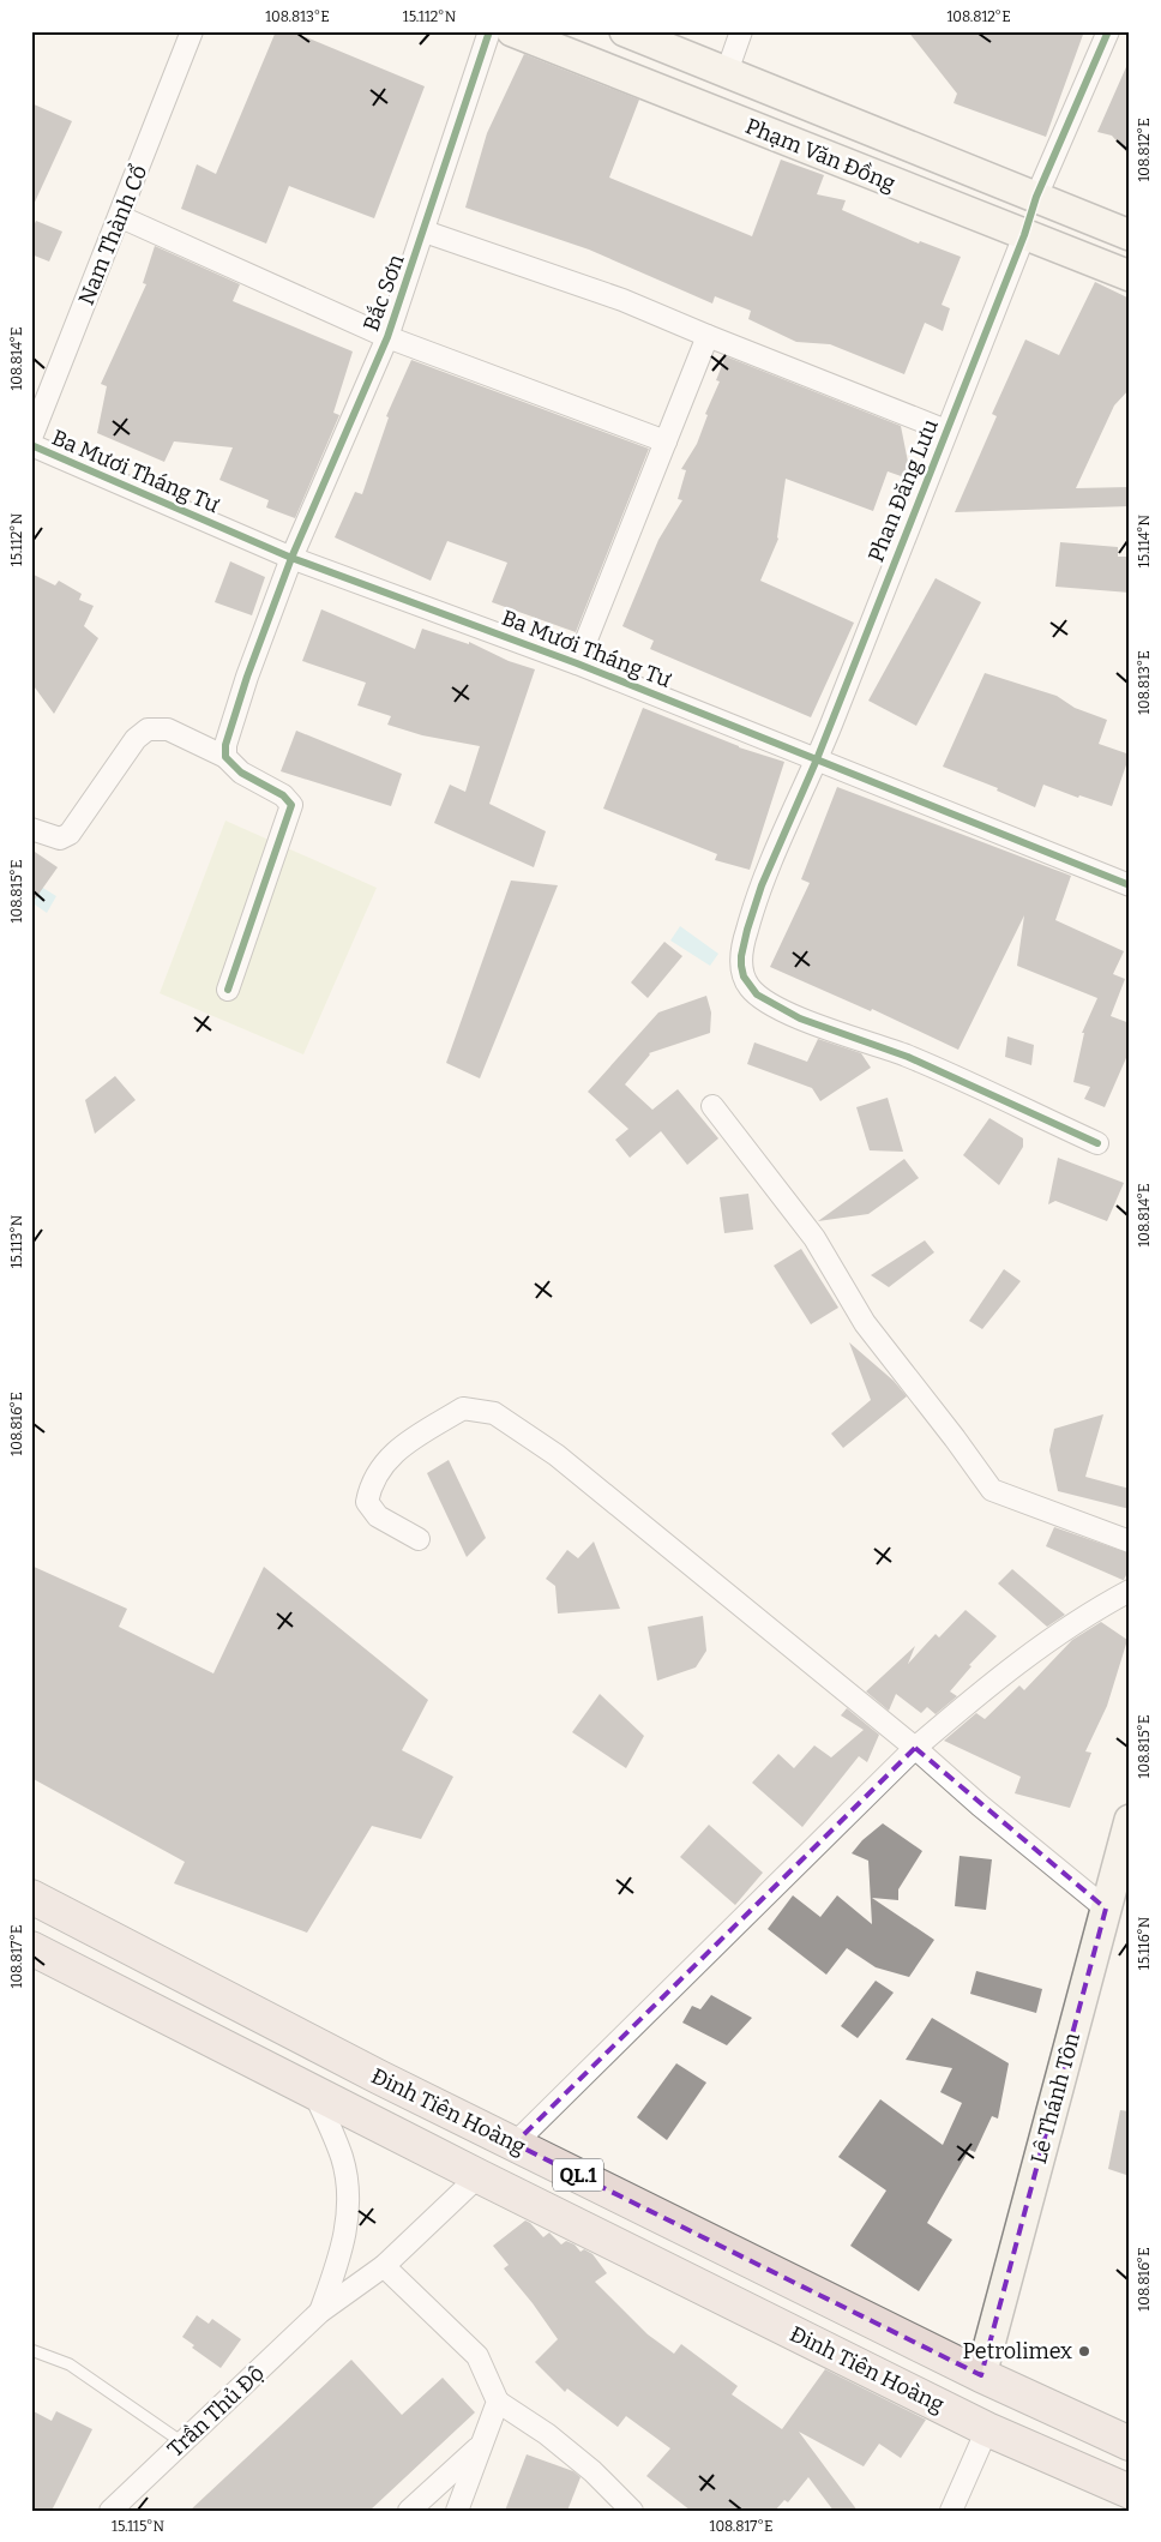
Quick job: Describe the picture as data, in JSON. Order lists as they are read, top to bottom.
{
  "streets": {
    "highway": ["Đinh Tiên Hoàng", "QL.1"],
    "street": [
      "Phạm Văn Đồng",
      "Nam Thành Cổ",
      "Bắc Sơn",
      "Ba Mươi Tháng Tư",
      "Phan Đăng Lưu",
      "Lê Thánh Tôn",
      "Trần Thủ Độ"
    ]
  },
  "crossings": [
    ["Phạm Văn Đồng", "Phan Đăng Lưu"],
    ["Bắc Sơn", "Ba Mươi Tháng Tư"],
    ["Ba Mươi Tháng Tư", "Phan Đăng Lưu"],
    ["Lê Thánh Tôn", "Đinh Tiên Hoàng"],
    ["Đinh Tiên Hoàng", "Trần Thủ Độ"]
  ],
  "places": ["Petrolimex"],
  "coordinates": [
    "108.813°E",
    "15.112°N",
    "108.812°E",
    "108.814°E",
    "15.114°N",
    "108.815°E",
    "15.113°N",
    "108.816°E",
    "15.116°N",
    "108.817°E",
    "15.115°N"
  ]
}
